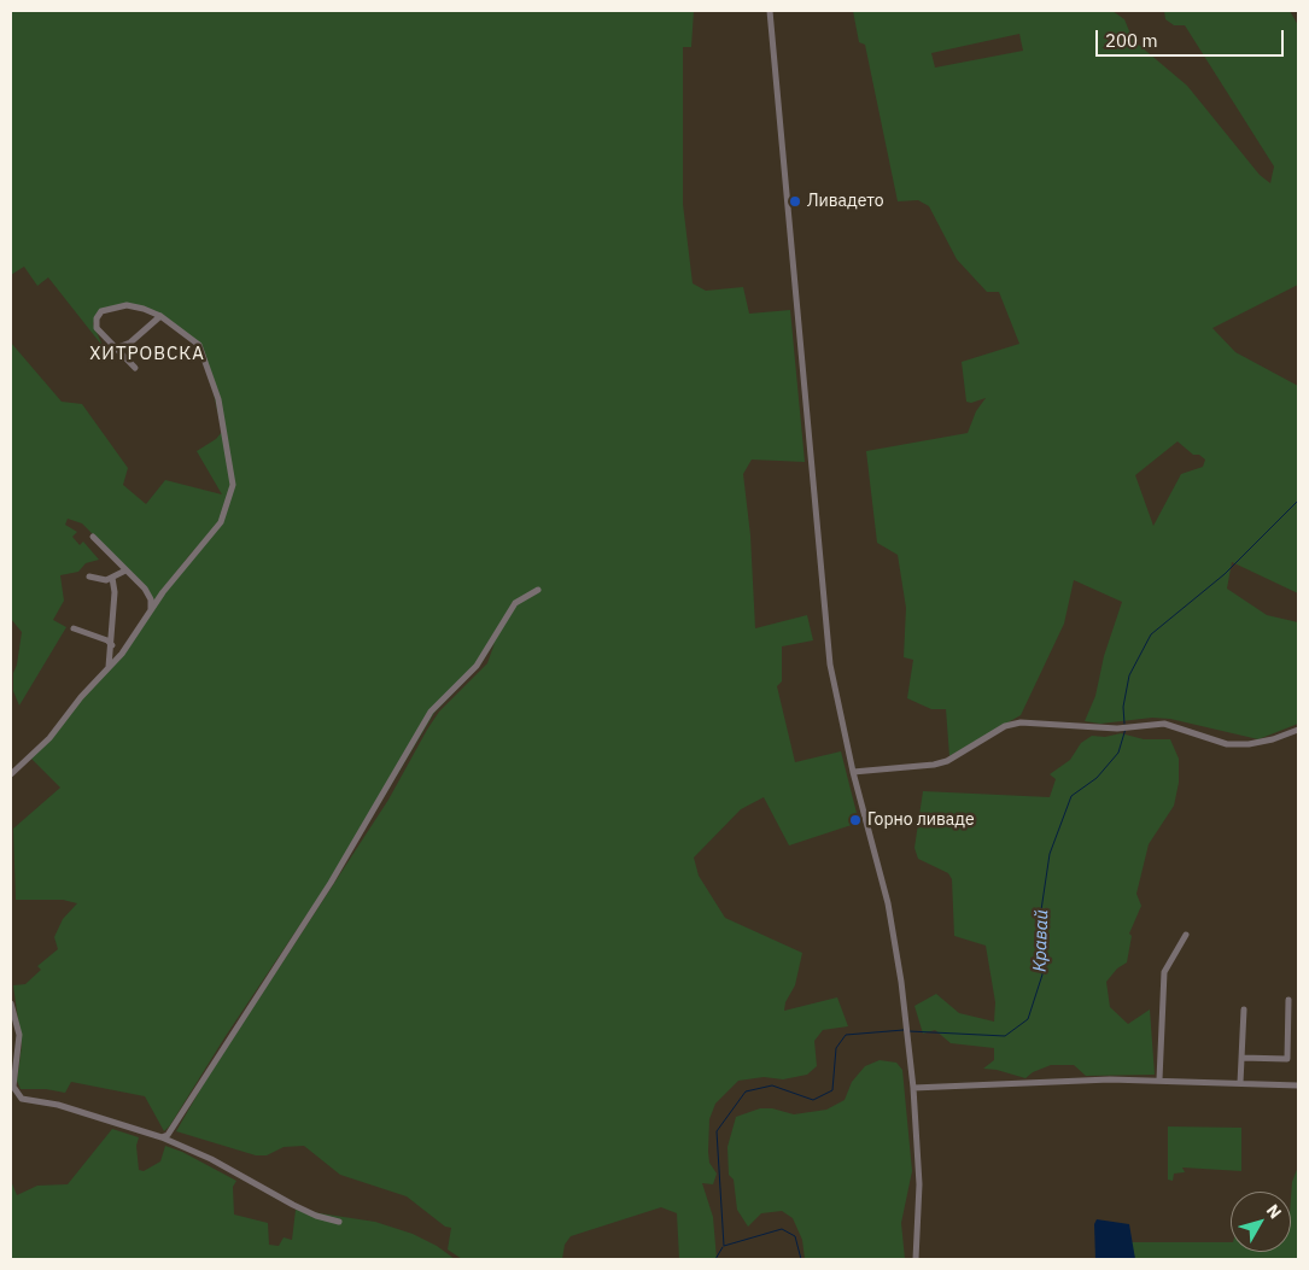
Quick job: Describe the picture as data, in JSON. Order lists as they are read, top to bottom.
{
  "districts": ["ХИТРОВСКА"],
  "water": ["Кравай"],
  "places": ["Ливадето", "Горно ливаде"],
  "scale_bar": "200 m",
  "north": "top right"
}
